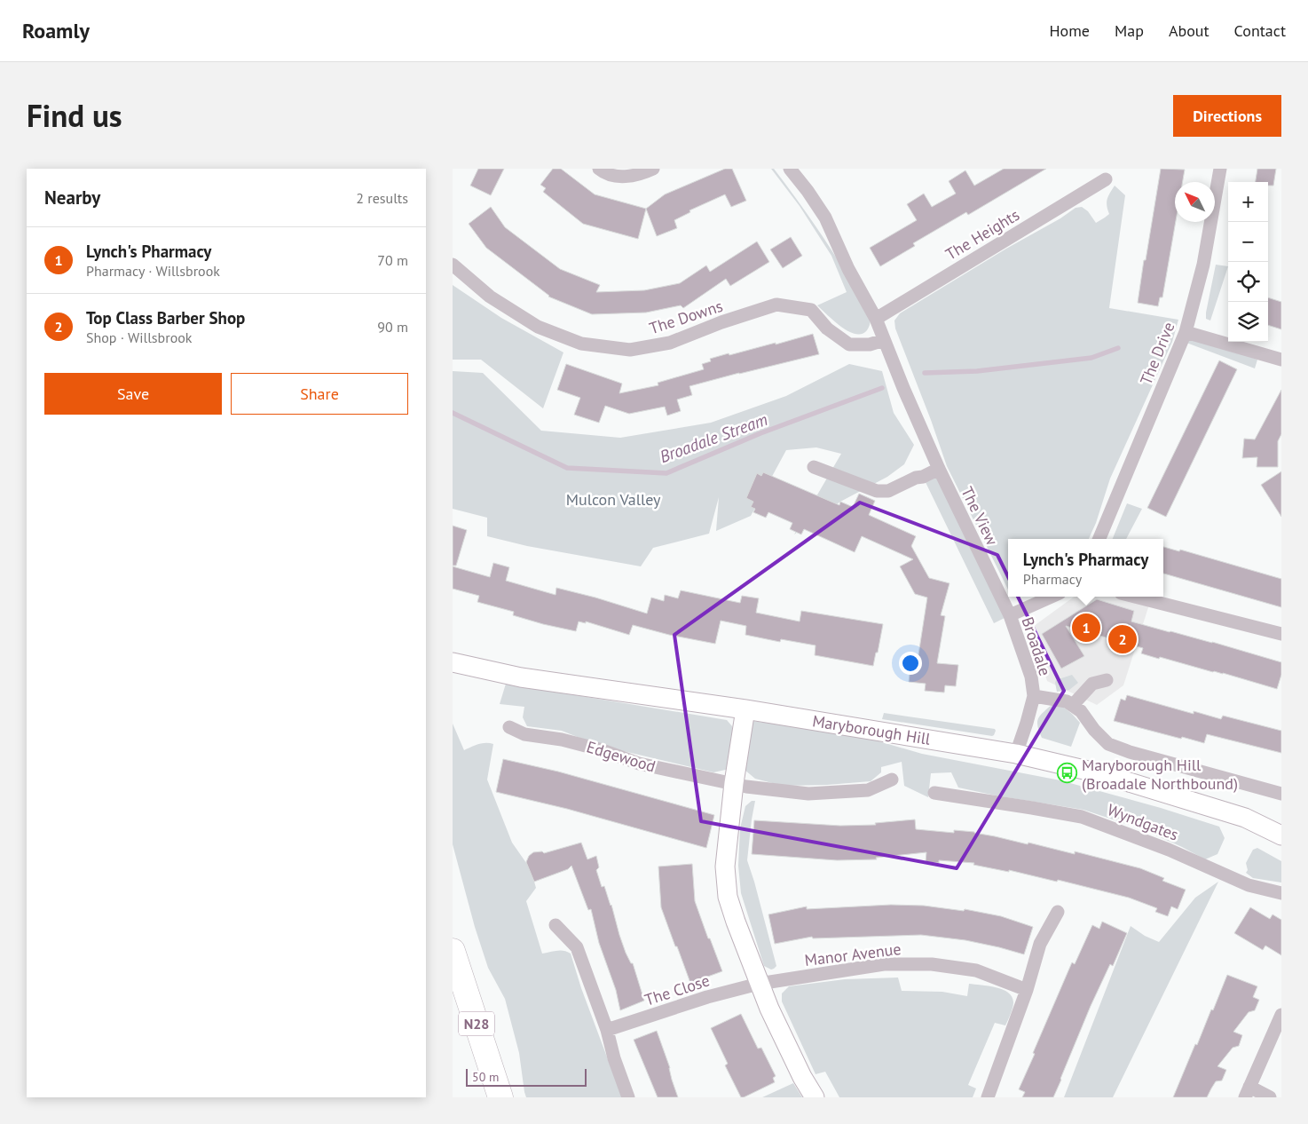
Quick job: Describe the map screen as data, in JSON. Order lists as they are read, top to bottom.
{
  "streets": {
    "highway": ["N28"],
    "street": [
      "The Heights",
      "The Downs",
      "The Drive",
      "The View",
      "Broadale",
      "Maryborough Hill",
      "Edgewood",
      "Wyndgates",
      "Manor Avenue",
      "The Close"
    ]
  },
  "crossings": [
    ["The Downs", "The View"],
    ["The View", "Broadale"],
    ["Broadale", "Maryborough Hill"],
    ["Manor Avenue", "The Close"]
  ],
  "water": ["Broadale Stream"],
  "parks": ["Mulcon Valley"],
  "places": {
    "bus stop": ["Maryborough Hill (Broadale Northbound)"]
  },
  "scale_bar": "50 m",
  "north": "top left",
  "page": {
    "header": "Roamly",
    "nav": [
      "Home",
      "Map",
      "About",
      "Contact"
    ],
    "title": "Find us",
    "buttons": [
      "Directions",
      ["Save", "Share"]
    ],
    "heading": ["Nearby", "2 results"],
    "map_buttons": ["+", "−"],
    "list": [
      {
        "mark": "1",
        "name": "Lynch's Pharmacy",
        "note": "Pharmacy · Willsbrook",
        "value": "70 m"
      },
      {
        "mark": "2",
        "name": "Top Class Barber Shop",
        "note": "Shop · Willsbrook",
        "value": "90 m"
      }
    ],
    "popup": ["Lynch's Pharmacy", "Pharmacy"],
    "pins": ["1", "2"],
    "scale": "50 m"
  }
}
